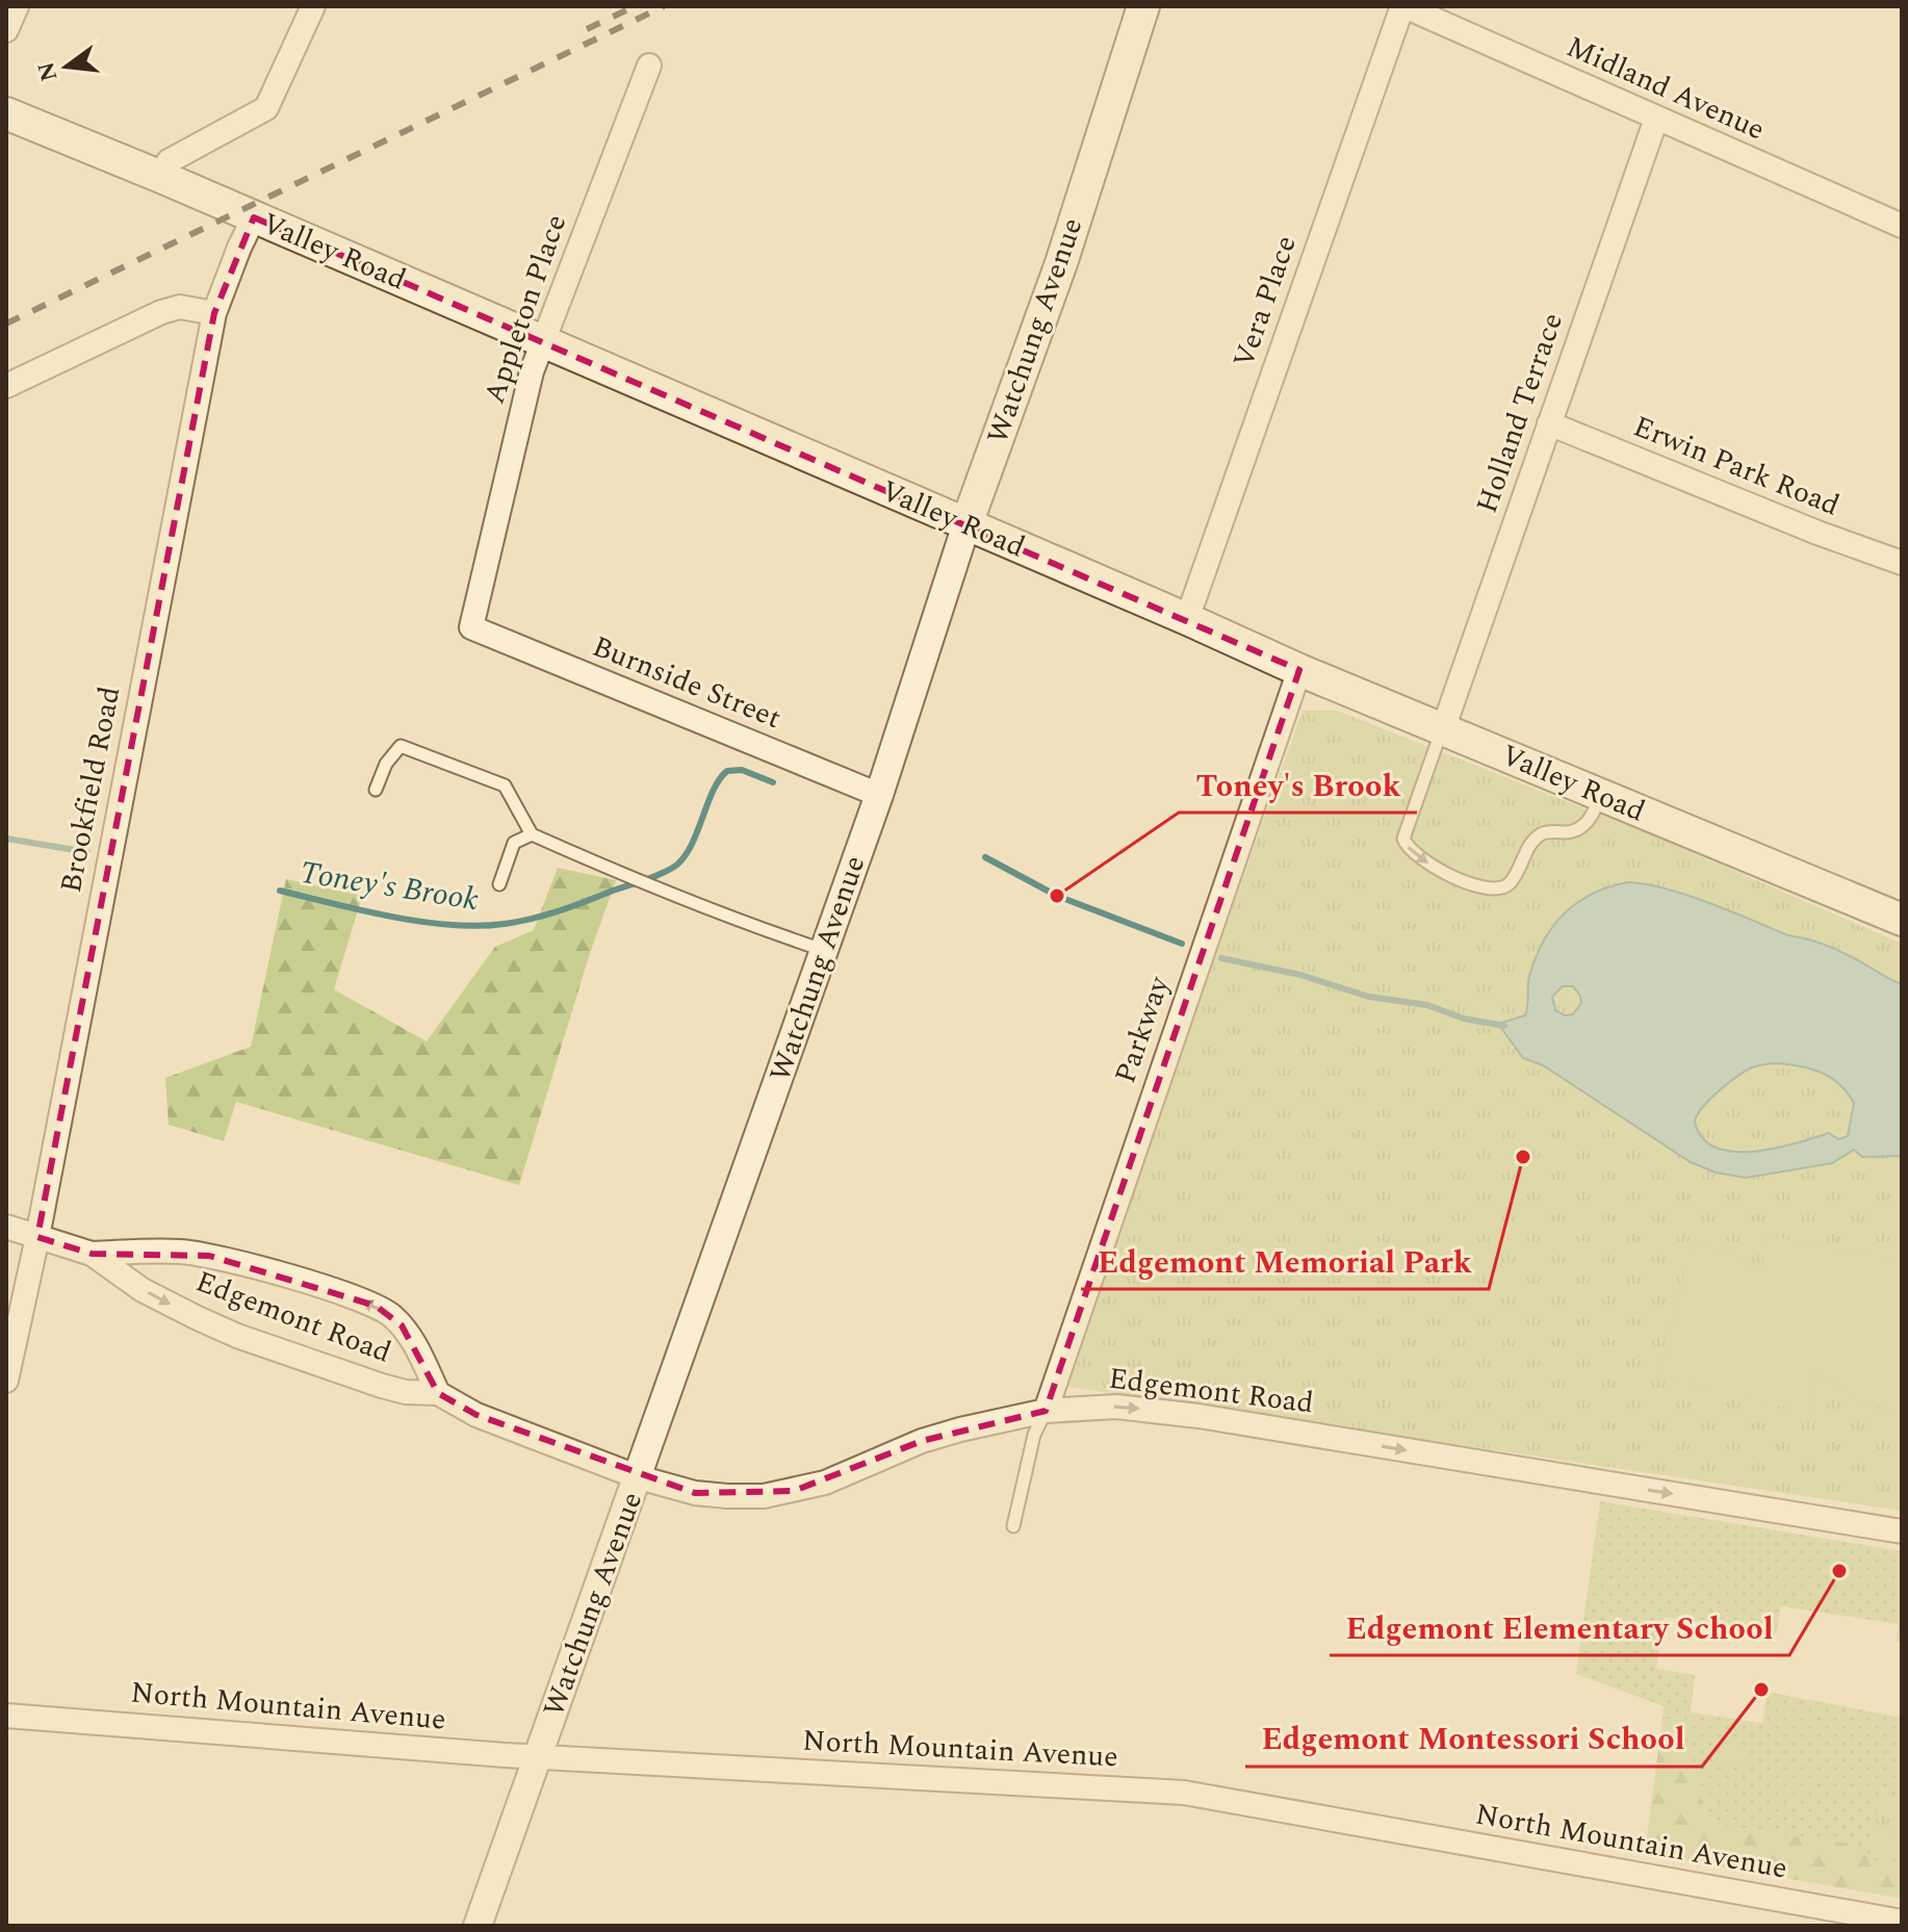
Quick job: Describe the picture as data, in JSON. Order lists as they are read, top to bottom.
{
  "streets": {
    "main road": ["Valley Road", "Watchung Avenue"],
    "street": [
      "Midland Avenue",
      "Vera Place",
      "Appleton Place",
      "Holland Terrace",
      "Erwin Park Road",
      "Burnside Street",
      "Brookfield Road",
      "Parkway",
      "Edgemont Road",
      "North Mountain Avenue"
    ]
  },
  "crossings": [
    ["Midland Avenue", "Vera Place"],
    ["Midland Avenue", "Holland Terrace"],
    ["Valley Road", "Vera Place"],
    ["Valley Road", "Appleton Place"],
    ["Valley Road", "Watchung Avenue"],
    ["Valley Road", "Holland Terrace"],
    ["Valley Road", "Brookfield Road"],
    ["Valley Road", "Parkway"],
    ["Appleton Place", "Burnside Street"],
    ["Watchung Avenue", "Burnside Street"],
    ["Watchung Avenue", "Edgemont Road"],
    ["Watchung Avenue", "North Mountain Avenue"],
    ["Holland Terrace", "Erwin Park Road"],
    ["Brookfield Road", "Edgemont Road"],
    ["Parkway", "Edgemont Road"]
  ],
  "water": ["Toney's Brook"],
  "places": [
    "Toney's Brook",
    "Edgemont Memorial Park",
    "Edgemont Elementary School",
    "Edgemont Montessori School"
  ],
  "north": "left"
}
